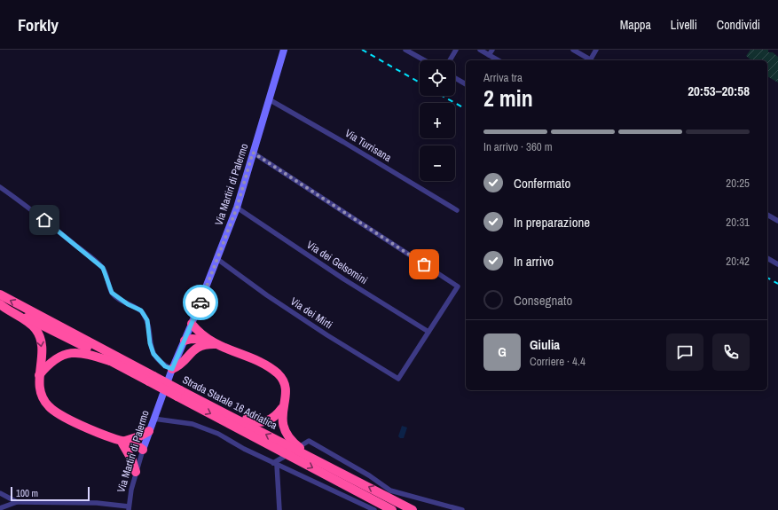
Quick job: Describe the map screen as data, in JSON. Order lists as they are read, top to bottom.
{
  "streets": {
    "highway": ["Strada Statale 16 Adriatica"],
    "street": [
      "Via Turrisana",
      "Via Martiri di Palermo",
      "Via dei Gelsomini",
      "Via dei Mirti"
    ]
  },
  "crossings": [
    ["Via Turrisana", "Via Martiri di Palermo"],
    ["Via Martiri di Palermo", "Via dei Gelsomini"],
    ["Via Martiri di Palermo", "Via dei Mirti"],
    ["Via dei Gelsomini", "Via dei Mirti"]
  ],
  "scale_bar": "100 m",
  "page": {
    "header": "Forkly",
    "nav": ["Mappa", "Livelli", "Condividi"],
    "map_buttons": ["+", "−"],
    "heading": ["2 min", "Arriva tra", "20:53–20:58"],
    "panel": ["Giulia", "Corriere · 4.4"],
    "bar": "In arrivo · 360 m",
    "list": [
      ["Confermato", "20:25"],
      ["In preparazione", "20:31"],
      ["In arrivo", "20:42"],
      "Consegnato"
    ],
    "round": "G",
    "scale": "100 m"
  }
}
